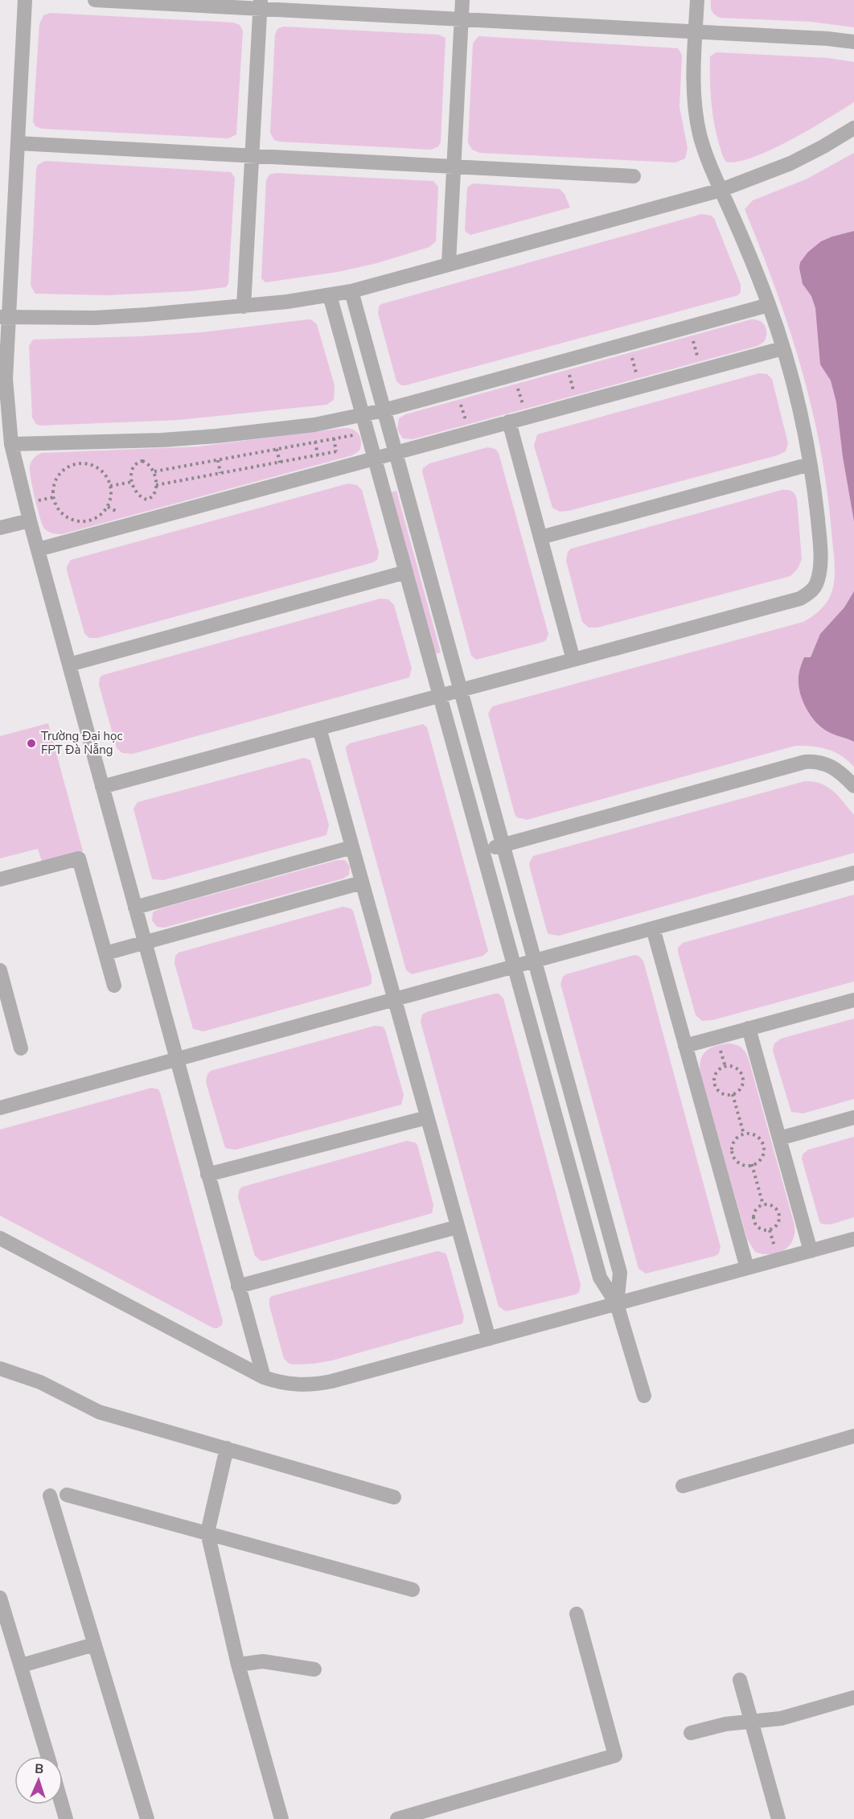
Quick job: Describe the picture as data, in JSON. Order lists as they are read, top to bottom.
{
  "places": ["Trường Đại học FPT Đà Nẵng"],
  "north": "top"
}
